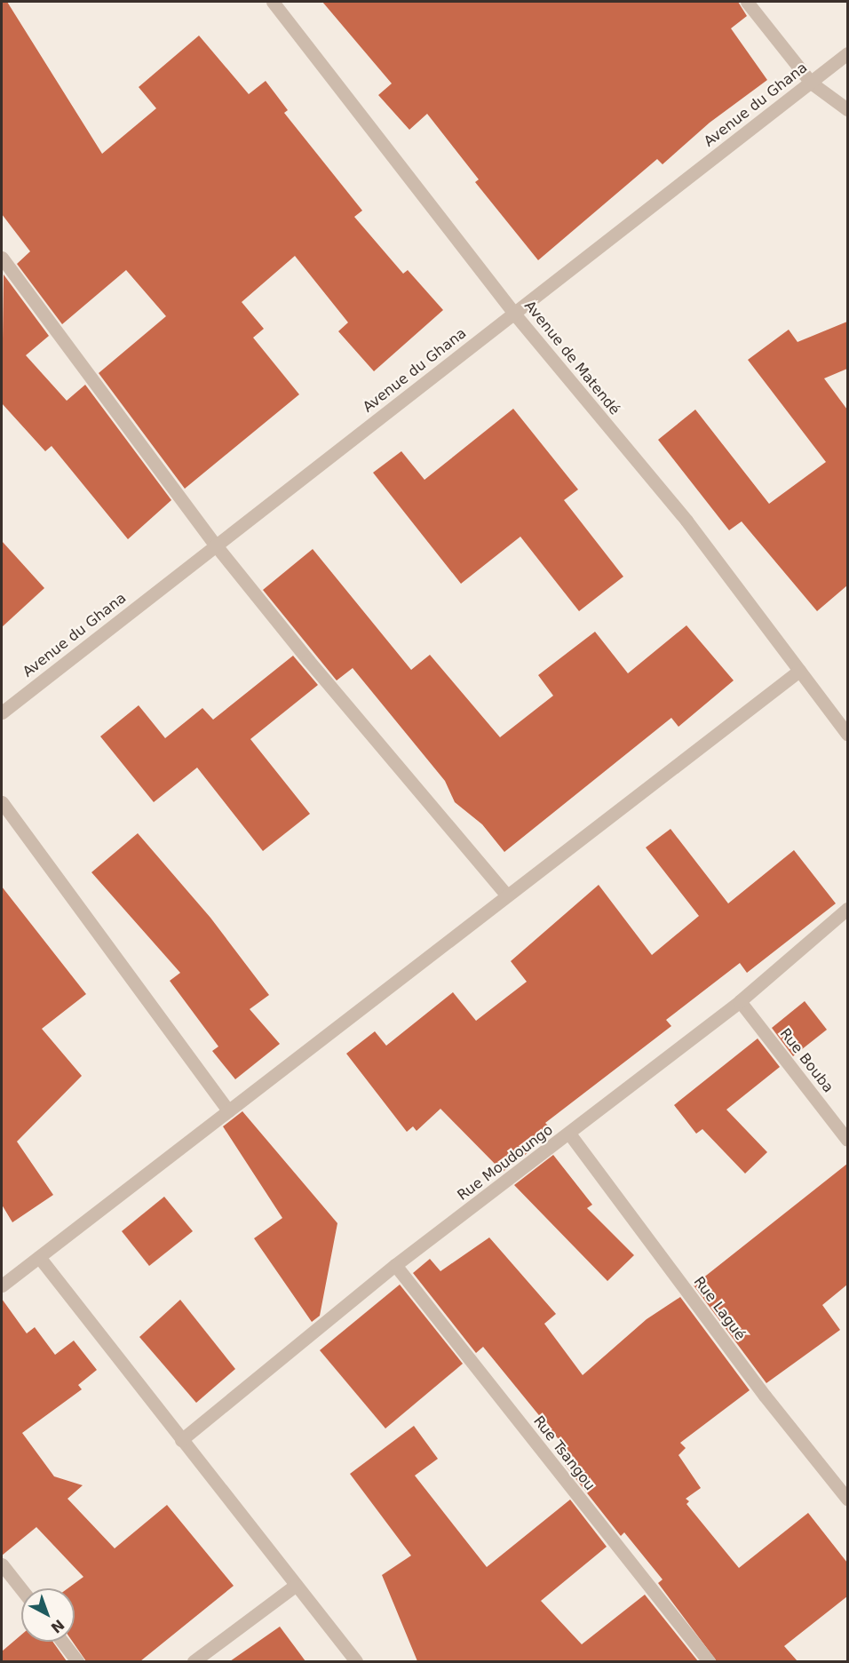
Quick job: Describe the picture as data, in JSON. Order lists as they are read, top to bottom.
{
  "streets": {
    "street": [
      "Avenue du Ghana",
      "Avenue de Matendé",
      "Rue Bouba",
      "Rue Moudoungo",
      "Rue Lagué",
      "Rue Tsangou"
    ]
  },
  "crossings": [
    ["Avenue du Ghana", "Avenue de Matendé"],
    ["Rue Bouba", "Rue Moudoungo"],
    ["Rue Moudoungo", "Rue Lagué"],
    ["Rue Moudoungo", "Rue Tsangou"]
  ],
  "north": "bottom right"
}
